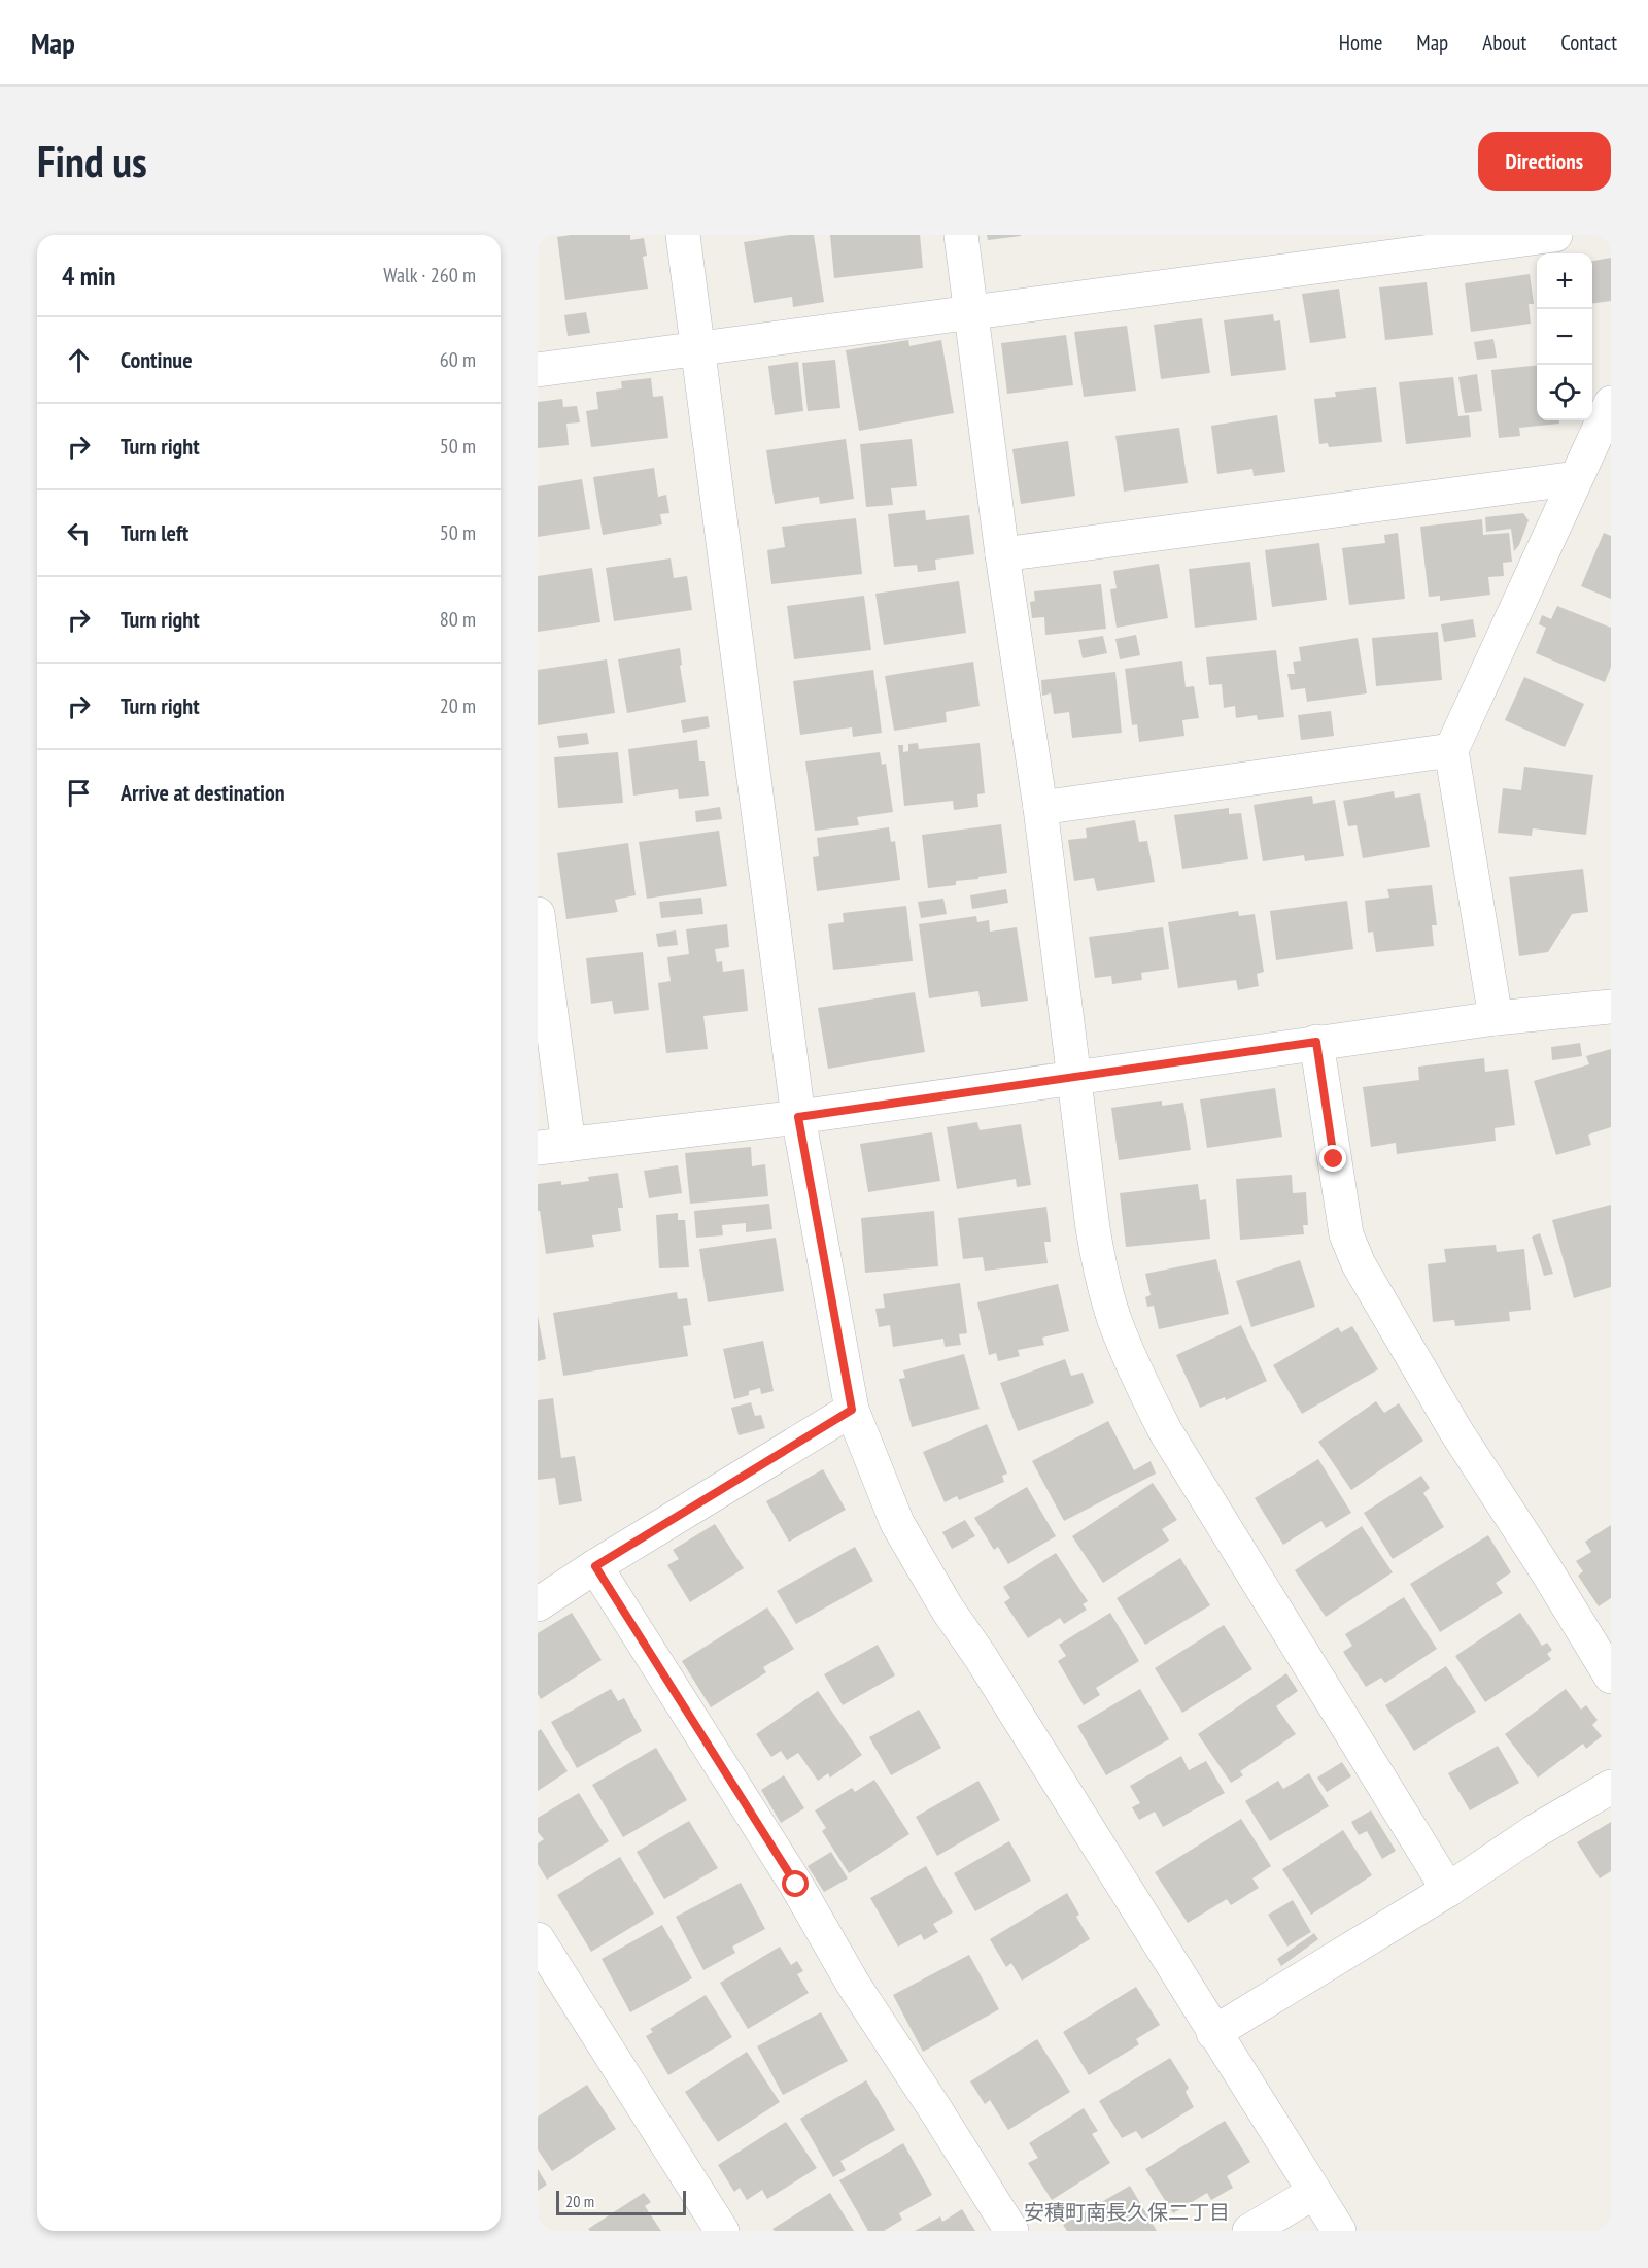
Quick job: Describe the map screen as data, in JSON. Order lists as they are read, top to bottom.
{
  "districts": ["安積町南長久保二丁目"],
  "scale_bar": "20 m",
  "page": {
    "header": "Map",
    "nav": [
      "Home",
      "Map",
      "About",
      "Contact"
    ],
    "buttons": "Directions",
    "title": "Find us",
    "heading": ["4 min", "Walk · 260 m"],
    "map_buttons": ["+", "−"],
    "list": [
      ["Continue", "60 m"],
      ["Turn right", "50 m"],
      ["Turn left", "50 m"],
      ["Turn right", "80 m"],
      ["Turn right", "20 m"],
      "Arrive at destination"
    ],
    "scale": "20 m"
  }
}
